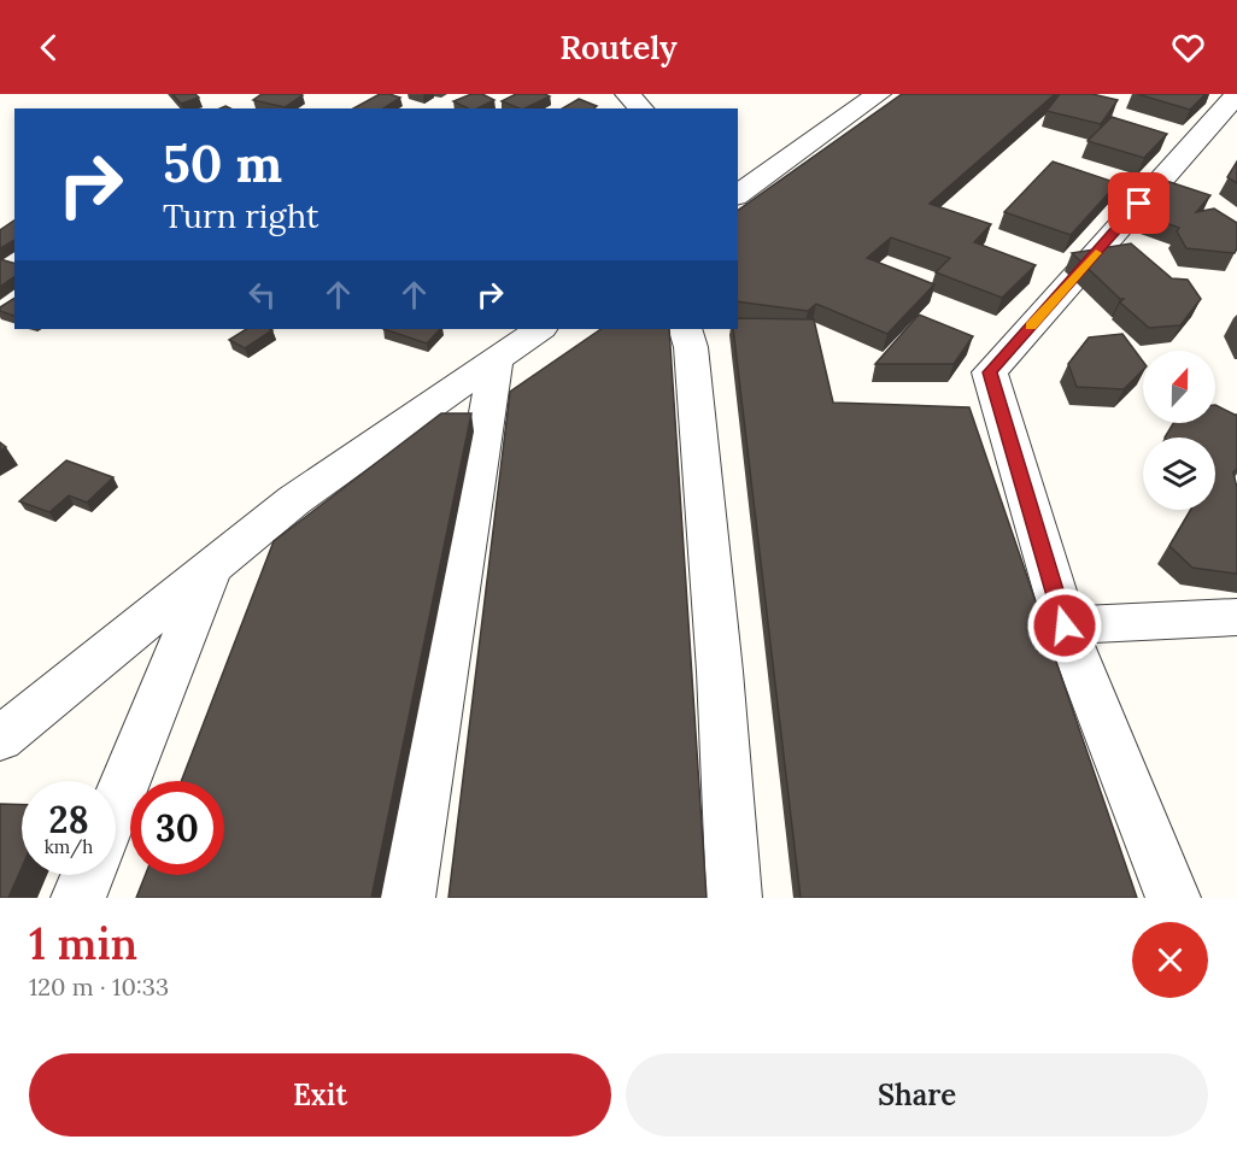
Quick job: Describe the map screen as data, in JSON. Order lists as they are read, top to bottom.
{
  "north": "top",
  "page": {
    "header": "Routely",
    "turn": ["50 m", "Turn right"],
    "speed": "28 km/h",
    "limit": "30",
    "heading": ["1 min", "120 m · 10:33"],
    "buttons": ["Exit", "Share"]
  }
}
